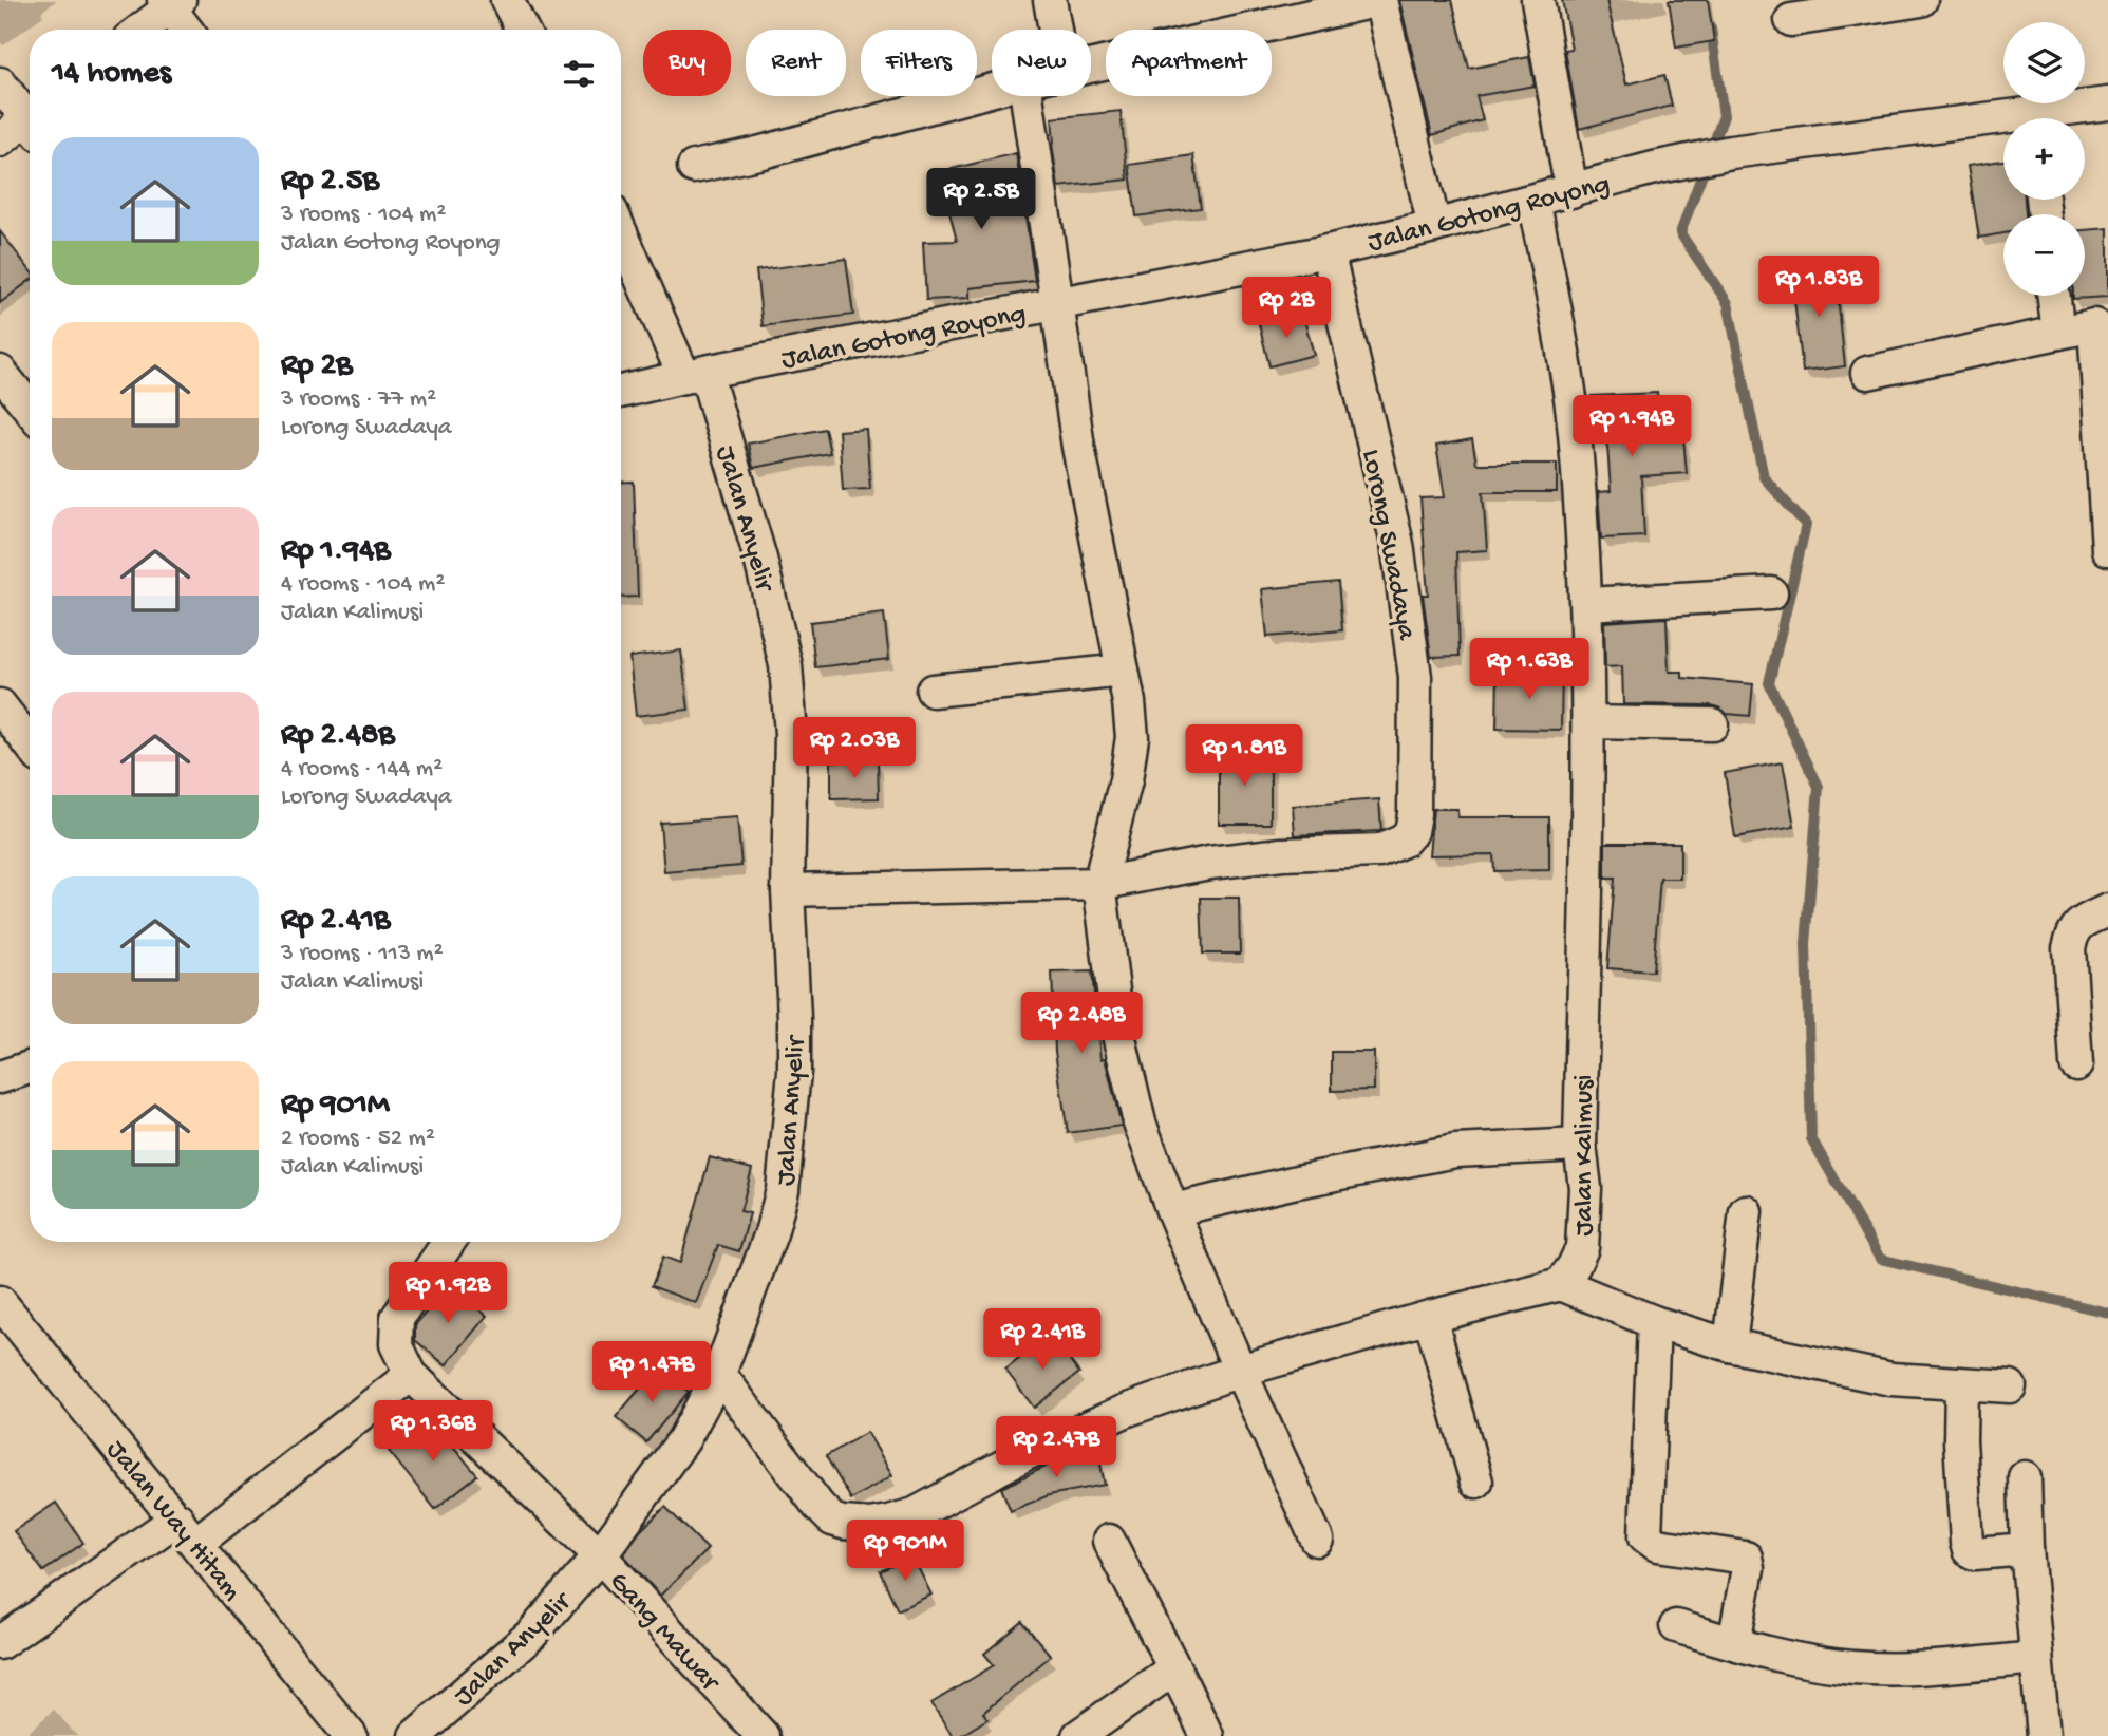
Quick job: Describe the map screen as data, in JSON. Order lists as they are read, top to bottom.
{
  "streets": {
    "street": [
      "Jalan Gotong Royong",
      "Jalan Anyelir",
      "Lorong Swadaya",
      "Jalan Kalimusi",
      "Jalan Way Hitam",
      "Gang Mawar"
    ]
  },
  "crossings": [
    ["Jalan Gotong Royong", "Jalan Anyelir"],
    ["Jalan Gotong Royong", "Lorong Swadaya"],
    ["Jalan Gotong Royong", "Jalan Kalimusi"],
    ["Jalan Anyelir", "Gang Mawar"]
  ],
  "page": {
    "map_buttons": ["+", "−"],
    "chip": [
      "Buy",
      "Rent",
      "Filters",
      "New",
      "Apartment"
    ],
    "heading": "14 homes",
    "list": [
      {
        "name": "Rp 2.5B",
        "note": "3 rooms · 104 m² · Jalan Gotong Royong"
      },
      {
        "name": "Rp 2B",
        "note": "3 rooms · 77 m² · Lorong Swadaya"
      },
      {
        "name": "Rp 1.94B",
        "note": "4 rooms · 104 m² · Jalan Kalimusi"
      },
      {
        "name": "Rp 2.48B",
        "note": "4 rooms · 144 m² · Lorong Swadaya"
      },
      {
        "name": "Rp 2.41B",
        "note": "3 rooms · 113 m² · Jalan Kalimusi"
      },
      {
        "name": "Rp 901M",
        "note": "2 rooms · 52 m² · Jalan Kalimusi"
      }
    ],
    "price": [
      "Rp 2.5B",
      "Rp 1.83B",
      "Rp 2B",
      "Rp 1.94B",
      "Rp 1.63B",
      "Rp 2.03B",
      "Rp 1.81B",
      "Rp 2.48B",
      "Rp 1.92B",
      "Rp 2.41B",
      "Rp 1.47B",
      "Rp 1.36B",
      "Rp 2.47B",
      "Rp 901M"
    ]
  }
}
